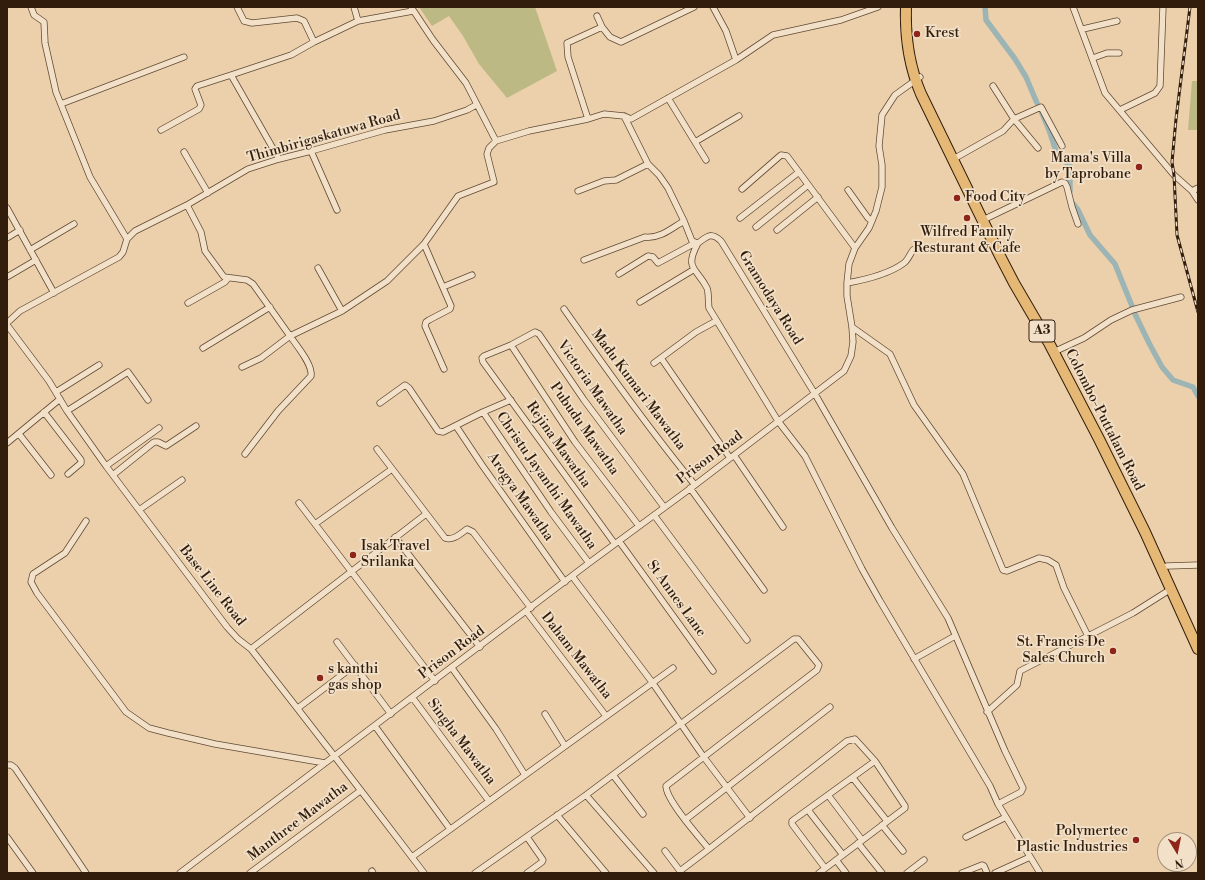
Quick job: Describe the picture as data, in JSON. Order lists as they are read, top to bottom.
{
  "streets": {
    "highway": ["A3", "Colombo-Puttalam Road"],
    "street": [
      "Thimbirigaskatuwa Road",
      "Gramodaya Road",
      "Victoria Mawatha",
      "Madu Kumari Mawatha",
      "Pubudu Mawatha",
      "Rejina Mawatha",
      "Prison Road",
      "Christu Jayanthi Mawatha",
      "Arogya Mawatha",
      "Base Line Road",
      "St Annes Lane",
      "Daham Mawatha",
      "Singha Mawatha",
      "Manthree Mawatha"
    ]
  },
  "crossings": [
    ["Thimbirigaskatuwa Road", "Base Line Road"],
    ["Gramodaya Road", "Prison Road"],
    ["Victoria Mawatha", "Pubudu Mawatha"],
    ["Victoria Mawatha", "Rejina Mawatha"],
    ["Victoria Mawatha", "Prison Road"],
    ["Madu Kumari Mawatha", "Prison Road"],
    ["Colombo-Puttalam Road", "Prison Road"],
    ["Pubudu Mawatha", "Prison Road"],
    ["Rejina Mawatha", "Prison Road"],
    ["Rejina Mawatha", "St Annes Lane"],
    ["Prison Road", "Christu Jayanthi Mawatha"],
    ["Prison Road", "Arogya Mawatha"],
    ["Prison Road", "Base Line Road"],
    ["Prison Road", "St Annes Lane"],
    ["Prison Road", "Daham Mawatha"],
    ["Prison Road", "Singha Mawatha"],
    ["Base Line Road", "Manthree Mawatha"]
  ],
  "places": [
    "Krest",
    "Mama's Villa by Taprobane",
    "Food City",
    "Wilfred Family Resturant & Cafe",
    "Isak Travel Srilanka",
    "St. Francis De Sales Church",
    "s kanthi gas shop",
    "Polymertec Plastic Industries"
  ],
  "north": "bottom"
}
